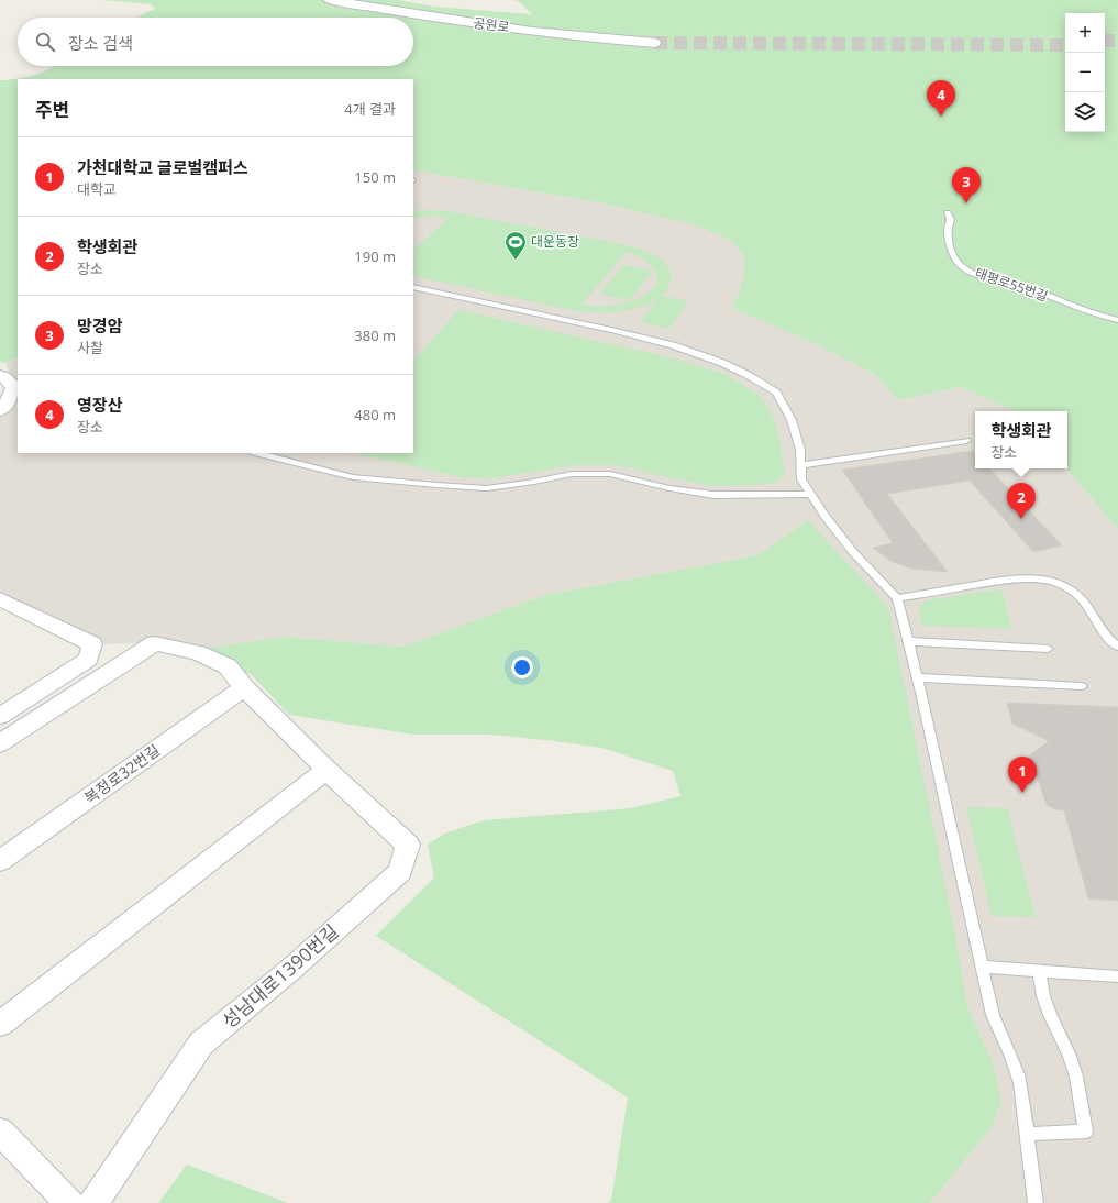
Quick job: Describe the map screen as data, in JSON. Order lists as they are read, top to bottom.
{
  "streets": {
    "main road": ["공원로"],
    "street": ["복정로32번길", "성남대로1390번길"],
    "lane": ["태평로55번길"]
  },
  "crossings": [
    ["복정로32번길", "성남대로1390번길"]
  ],
  "places": {
    "sports": ["대운동장"]
  },
  "page": {
    "map_buttons": ["+", "−"],
    "search": "장소 검색",
    "heading": ["주변", "4개 결과"],
    "pins": [
      "4",
      "3",
      "2",
      "1"
    ],
    "list": [
      {
        "mark": "1",
        "name": "가천대학교 글로벌캠퍼스",
        "note": "대학교",
        "value": "150 m"
      },
      {
        "mark": "2",
        "name": "학생회관",
        "note": "장소",
        "value": "190 m"
      },
      {
        "mark": "3",
        "name": "망경암",
        "note": "사찰",
        "value": "380 m"
      },
      {
        "mark": "4",
        "name": "영장산",
        "note": "장소",
        "value": "480 m"
      }
    ],
    "popup": ["학생회관", "장소"]
  }
}
